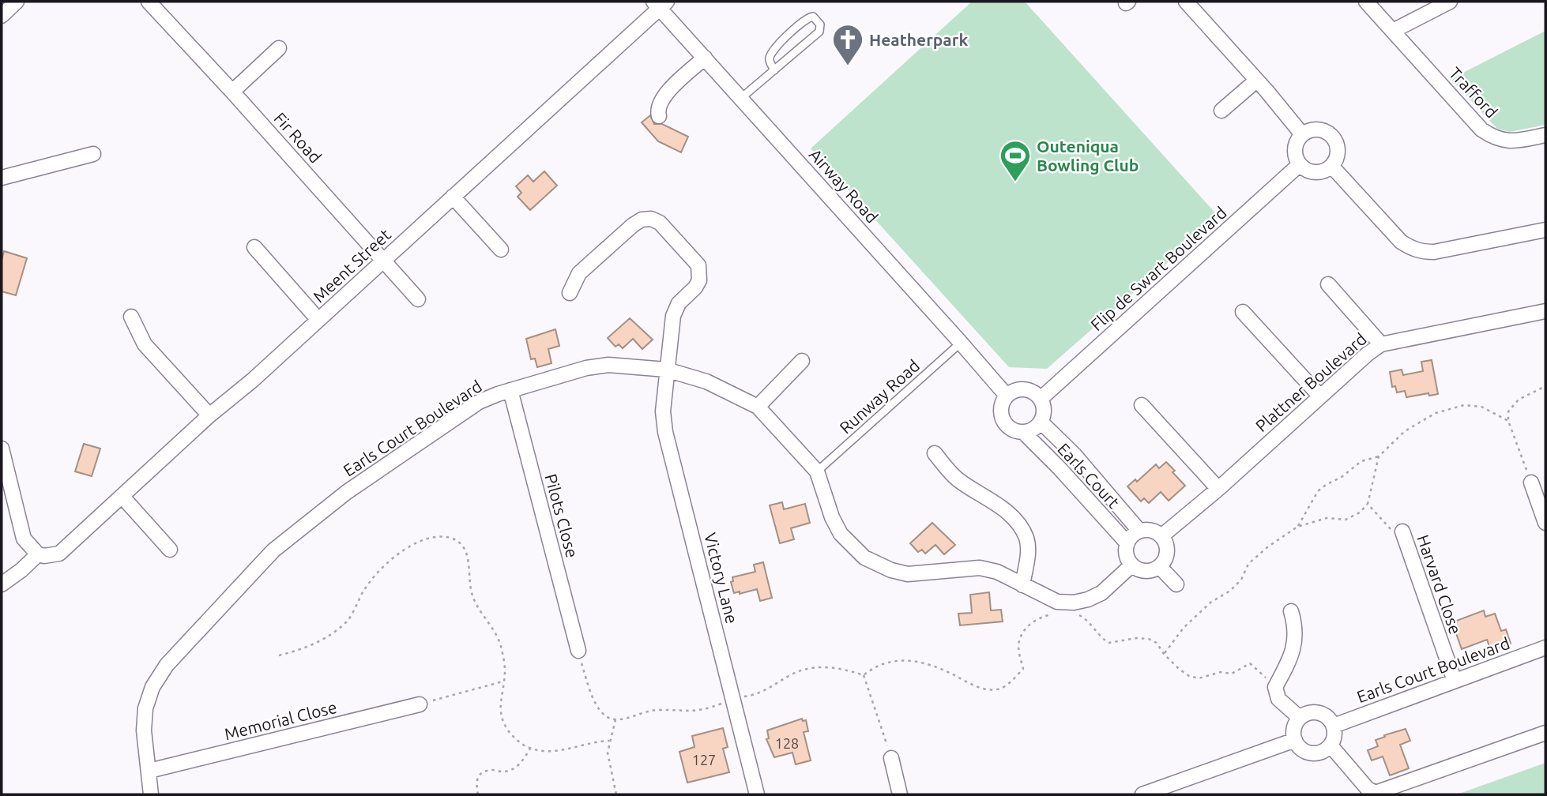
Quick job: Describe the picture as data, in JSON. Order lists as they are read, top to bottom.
{
  "streets": {
    "street": [
      "Trafford",
      "Fir Road",
      "Airway Road",
      "Meent Street",
      "Flip de Swart Boulevard",
      "Plattner Boulevard",
      "Earls Court Boulevard",
      "Earls Court",
      "Pilots Close",
      "Victory Lane",
      "Harvard Close",
      "Memorial Close"
    ],
    "lane": ["Runway Road"]
  },
  "crossings": [
    ["Fir Road", "Meent Street"],
    ["Airway Road", "Meent Street"],
    ["Airway Road", "Flip de Swart Boulevard"],
    ["Airway Road", "Runway Road"],
    ["Airway Road", "Earls Court"],
    ["Flip de Swart Boulevard", "Earls Court"],
    ["Plattner Boulevard", "Earls Court Boulevard"],
    ["Plattner Boulevard", "Earls Court"],
    ["Runway Road", "Earls Court Boulevard"],
    ["Earls Court Boulevard", "Earls Court"],
    ["Earls Court Boulevard", "Pilots Close"],
    ["Earls Court Boulevard", "Victory Lane"],
    ["Earls Court Boulevard", "Harvard Close"],
    ["Earls Court Boulevard", "Memorial Close"]
  ],
  "places": {
    "church": ["Heatherpark"],
    "sports": ["Outeniqua Bowling Club"]
  },
  "house_numbers": ["128", "127"]
}
